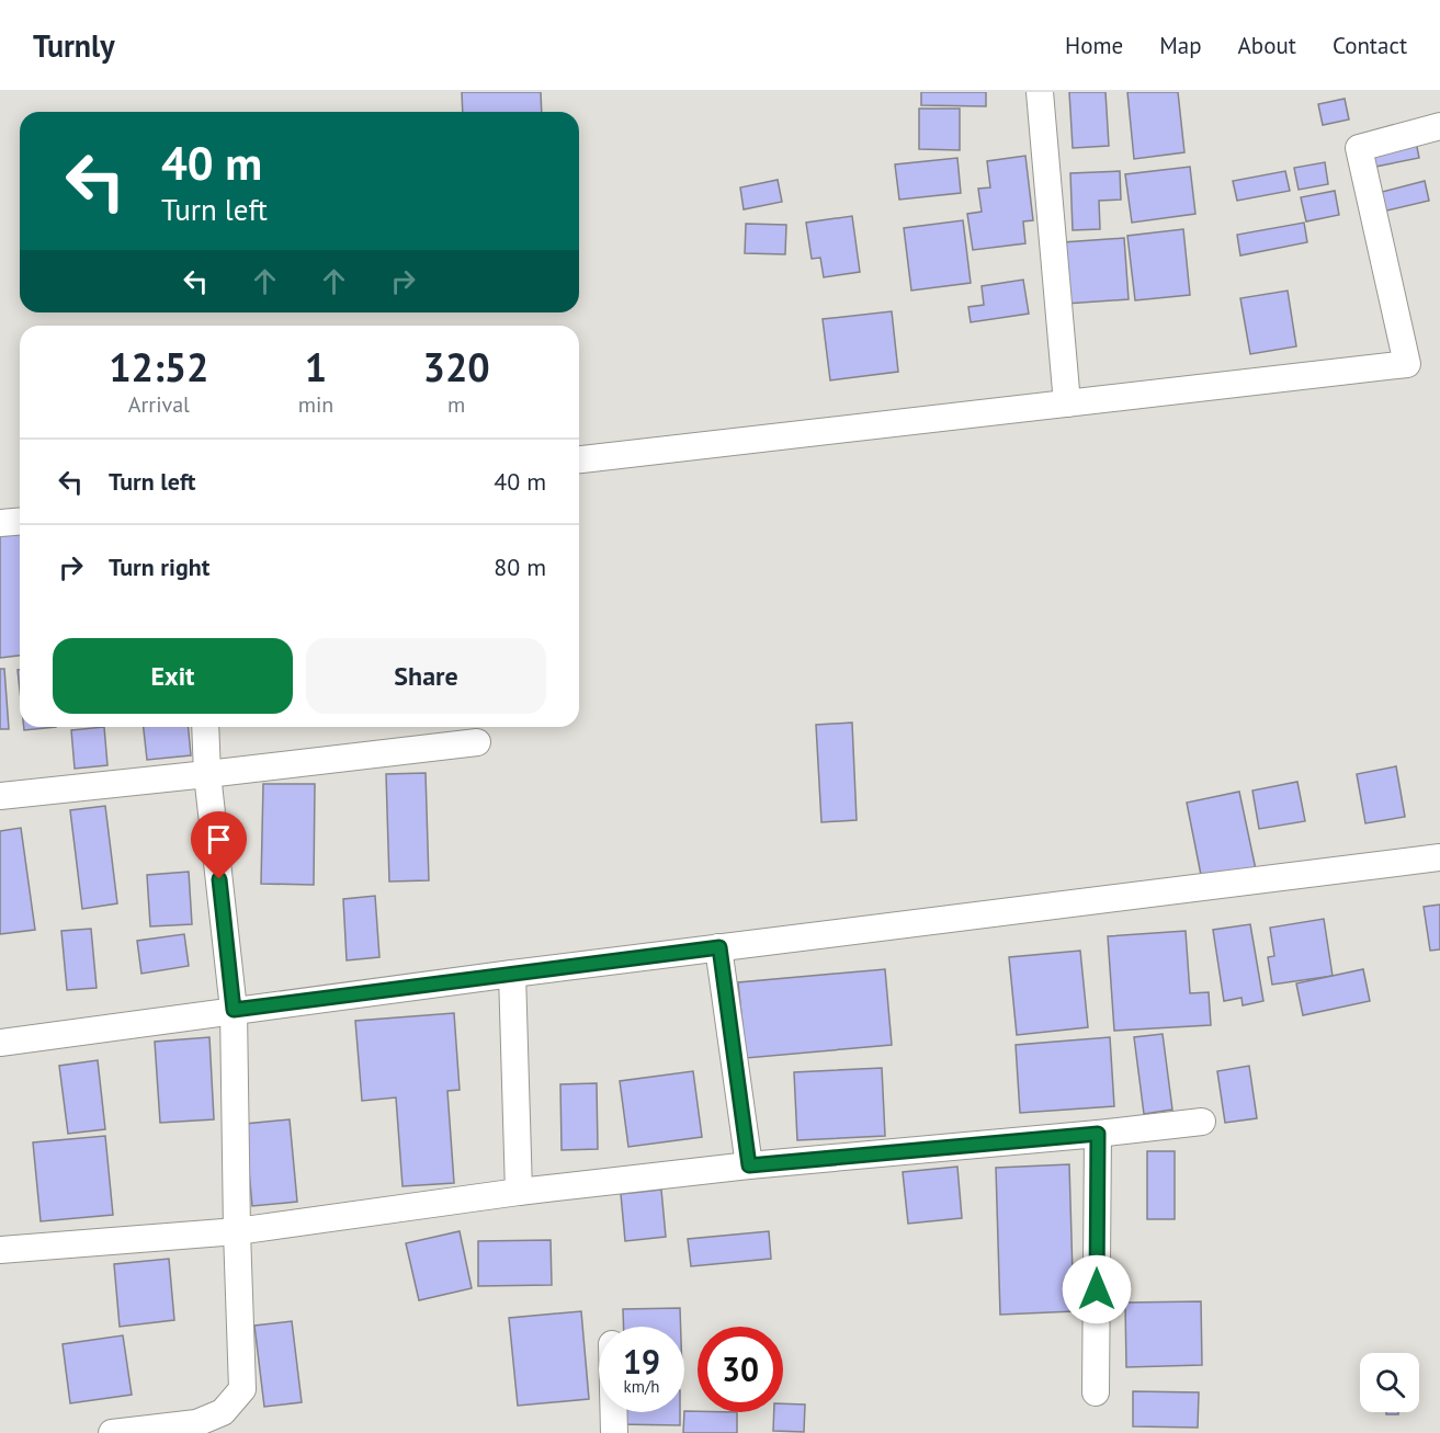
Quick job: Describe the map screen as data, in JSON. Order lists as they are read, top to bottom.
{
  "page": {
    "header": "Turnly",
    "nav": [
      "Home",
      "Map",
      "About",
      "Contact"
    ],
    "turn": ["40 m", "Turn left"],
    "eta": [
      "12:52",
      "Arrival",
      "1",
      "min",
      "320",
      "m"
    ],
    "list": [
      {
        "name": "Turn left",
        "value": "40 m"
      },
      {
        "name": "Turn right",
        "value": "80 m"
      }
    ],
    "buttons": ["Exit", "Share"],
    "speed": "19 km/h",
    "limit": "30"
  }
}
